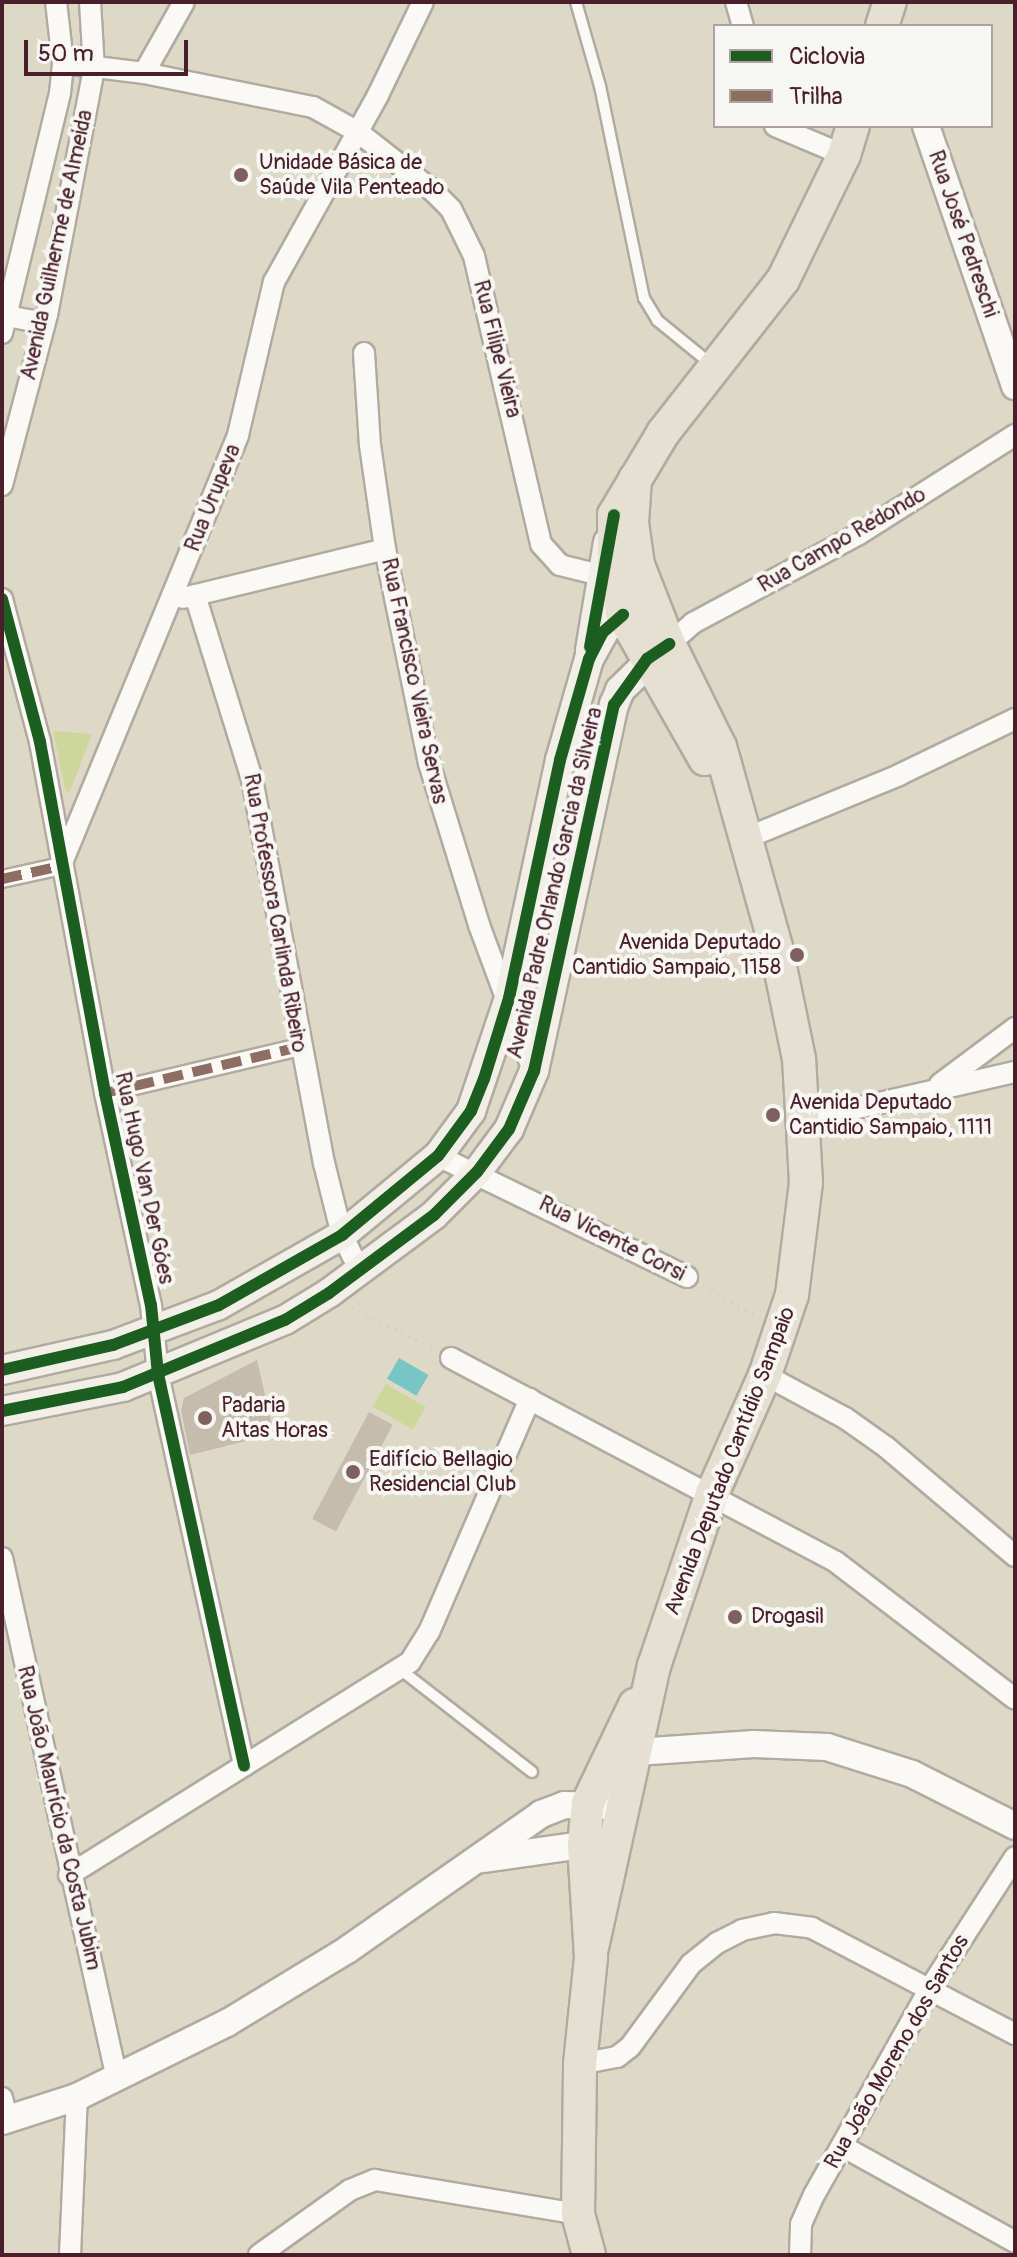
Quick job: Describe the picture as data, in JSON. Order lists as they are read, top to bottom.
{
  "streets": {
    "main road": ["Avenida Padre Orlando Garcia da Silveira", "Avenida Deputado Cantídio Sampaio"],
    "street": [
      "Rua José Pedreschi",
      "Avenida Guilherme de Almeida",
      "Rua Filipe Vieira",
      "Rua Urupeva",
      "Rua Campo Redondo",
      "Rua Francisco Vieira Servas",
      "Rua Professora Carlinda Ribeiro",
      "Rua Hugo Van Der Góes",
      "Rua Vicente Corsi",
      "Rua João Maurício da Costa Jubim",
      "Rua João Moreno dos Santos"
    ]
  },
  "crossings": [
    ["Avenida Guilherme de Almeida", "Rua Filipe Vieira"],
    ["Rua Filipe Vieira", "Rua Urupeva"],
    ["Rua Urupeva", "Rua Hugo Van Der Góes"],
    ["Rua Campo Redondo", "Avenida Padre Orlando Garcia da Silveira"],
    ["Rua Campo Redondo", "Avenida Deputado Cantídio Sampaio"],
    ["Rua Francisco Vieira Servas", "Avenida Padre Orlando Garcia da Silveira"],
    ["Avenida Padre Orlando Garcia da Silveira", "Rua Professora Carlinda Ribeiro"],
    ["Avenida Padre Orlando Garcia da Silveira", "Rua Hugo Van Der Góes"],
    ["Avenida Padre Orlando Garcia da Silveira", "Rua Vicente Corsi"],
    ["Avenida Padre Orlando Garcia da Silveira", "Avenida Deputado Cantídio Sampaio"],
    ["Rua Vicente Corsi", "Avenida Deputado Cantídio Sampaio"]
  ],
  "places": [
    "Unidade Básica de Saúde Vila Penteado",
    "Avenida Deputado Cantidio Sampaio, 1158",
    "Avenida Deputado Cantidio Sampaio, 1111",
    "Padaria Altas Horas",
    "Edifício Bellagio Residencial Club",
    "Drogasil"
  ],
  "legend": ["Ciclovia", "Trilha"],
  "scale_bar": "50 m"
}
